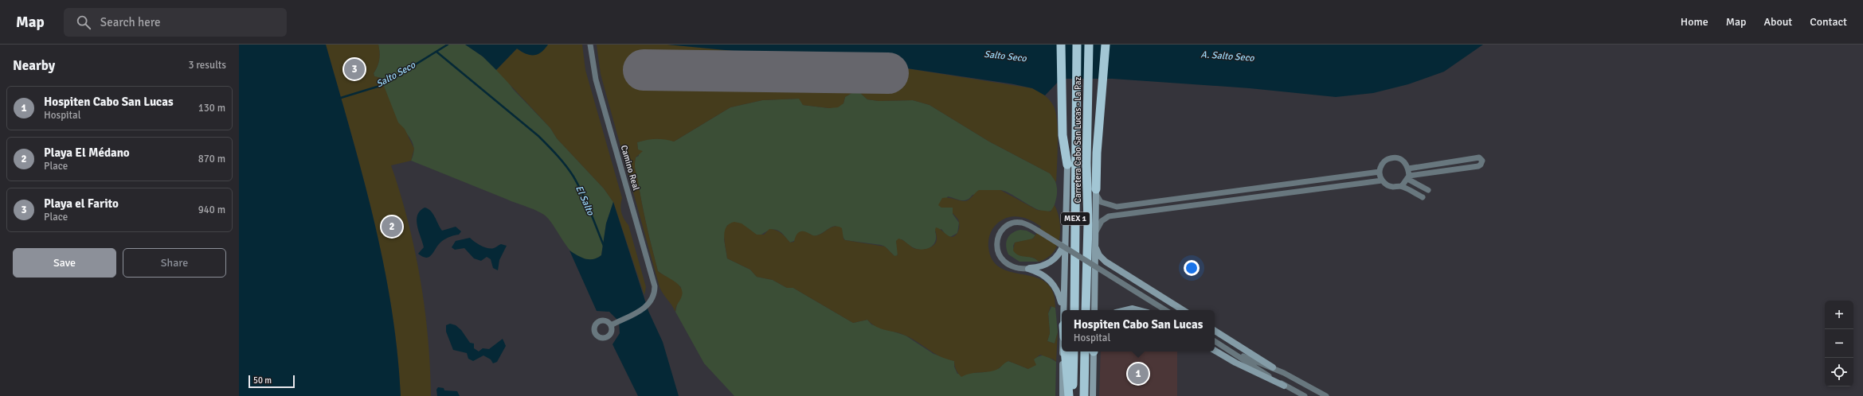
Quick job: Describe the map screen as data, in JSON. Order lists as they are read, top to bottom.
{
  "streets": {
    "highway": ["Carretera Cabo San Lucas - La Paz", "MEX 1"],
    "street": ["Camino Real"]
  },
  "water": ["Salto Seco", "A. Salto Seco", "El Salto"],
  "scale_bar": "50 m",
  "page": {
    "header": "Map",
    "search": "Search here",
    "nav": [
      "Home",
      "Map",
      "About",
      "Contact"
    ],
    "heading": ["Nearby", "3 results"],
    "pins": ["3", "2", "1"],
    "list": [
      {
        "mark": "1",
        "name": "Hospiten Cabo San Lucas",
        "note": "Hospital",
        "value": "130 m"
      },
      {
        "mark": "2",
        "name": "Playa El Médano",
        "note": "Place",
        "value": "870 m"
      },
      {
        "mark": "3",
        "name": "Playa el Farito",
        "note": "Place",
        "value": "940 m"
      }
    ],
    "buttons": ["Save", "Share"],
    "map_buttons": ["+", "−"],
    "popup": ["Hospiten Cabo San Lucas", "Hospital"],
    "scale": "50 m"
  }
}
